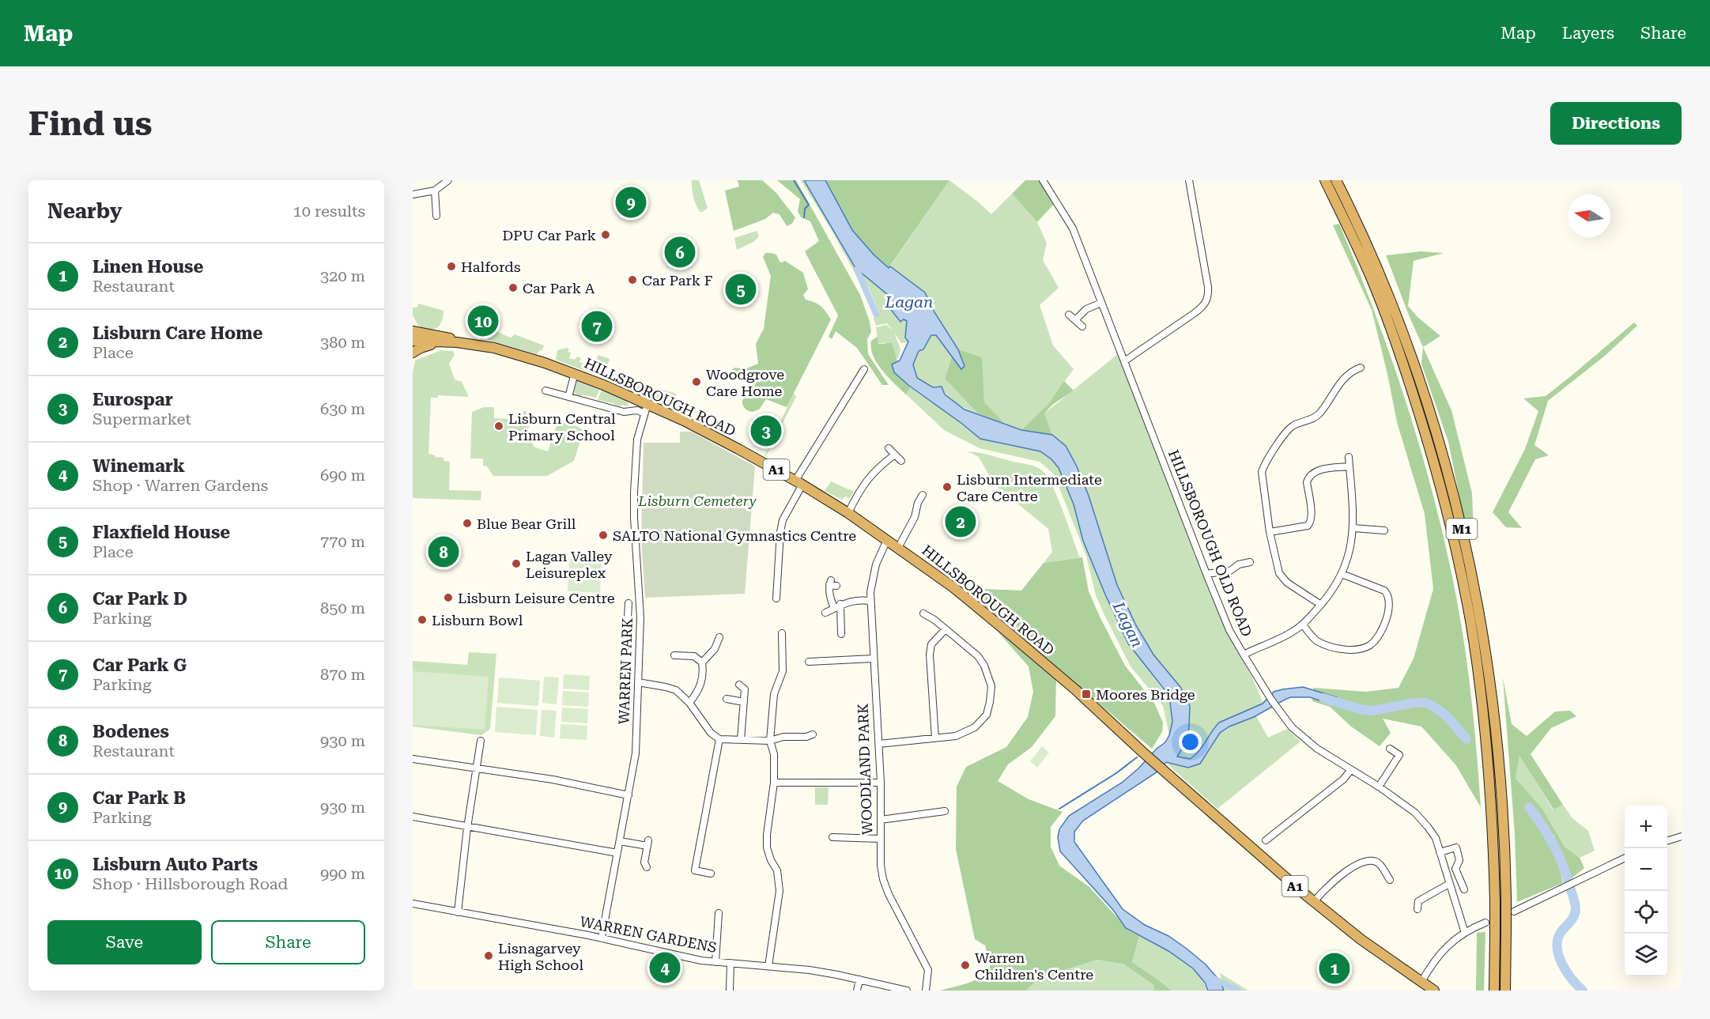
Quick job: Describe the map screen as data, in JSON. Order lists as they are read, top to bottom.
{
  "streets": {
    "highway": ["HILLSBOROUGH ROAD", "A1", "M1"],
    "street": [
      "HILLSBOROUGH OLD ROAD",
      "WARREN PARK",
      "WOODLAND PARK",
      "WARREN GARDENS"
    ]
  },
  "crossings": [
    ["HILLSBOROUGH ROAD", "WARREN PARK"],
    ["HILLSBOROUGH ROAD", "WOODLAND PARK"],
    ["WARREN PARK", "WARREN GARDENS"]
  ],
  "water": ["Lagan"],
  "parks": ["Lisburn Cemetery"],
  "places": {
    "other": [
      "DPU Car Park",
      "Halfords",
      "Car Park F",
      "Car Park A",
      "Woodgrove Care Home",
      "Lisburn Central Primary School",
      "Lisburn Intermediate Care Centre",
      "Blue Bear Grill",
      "SALTO National Gymnastics Centre",
      "Lagan Valley Leisureplex",
      "Lisburn Leisure Centre",
      "Lisburn Bowl",
      "Lisnagarvey High School",
      "Warren Children's Centre"
    ],
    "transit": ["Moores Bridge"]
  },
  "north": "left",
  "page": {
    "header": "Map",
    "nav": ["Map", "Layers", "Share"],
    "buttons": [
      "Directions",
      ["Save", "Share"]
    ],
    "title": "Find us",
    "heading": ["Nearby", "10 results"],
    "pins": [
      "9",
      "6",
      "5",
      "10",
      "7",
      "3",
      "2",
      "8",
      "4",
      "1"
    ],
    "list": [
      {
        "mark": "1",
        "name": "Linen House",
        "note": "Restaurant",
        "value": "320 m"
      },
      {
        "mark": "2",
        "name": "Lisburn Care Home",
        "note": "Place",
        "value": "380 m"
      },
      {
        "mark": "3",
        "name": "Eurospar",
        "note": "Supermarket",
        "value": "630 m"
      },
      {
        "mark": "4",
        "name": "Winemark",
        "note": "Shop · Warren Gardens",
        "value": "690 m"
      },
      {
        "mark": "5",
        "name": "Flaxfield House",
        "note": "Place",
        "value": "770 m"
      },
      {
        "mark": "6",
        "name": "Car Park D",
        "note": "Parking",
        "value": "850 m"
      },
      {
        "mark": "7",
        "name": "Car Park G",
        "note": "Parking",
        "value": "870 m"
      },
      {
        "mark": "8",
        "name": "Bodenes",
        "note": "Restaurant",
        "value": "930 m"
      },
      {
        "mark": "9",
        "name": "Car Park B",
        "note": "Parking",
        "value": "930 m"
      },
      {
        "mark": "10",
        "name": "Lisburn Auto Parts",
        "note": "Shop · Hillsborough Road",
        "value": "990 m"
      }
    ],
    "map_buttons": ["+", "−"]
  }
}
